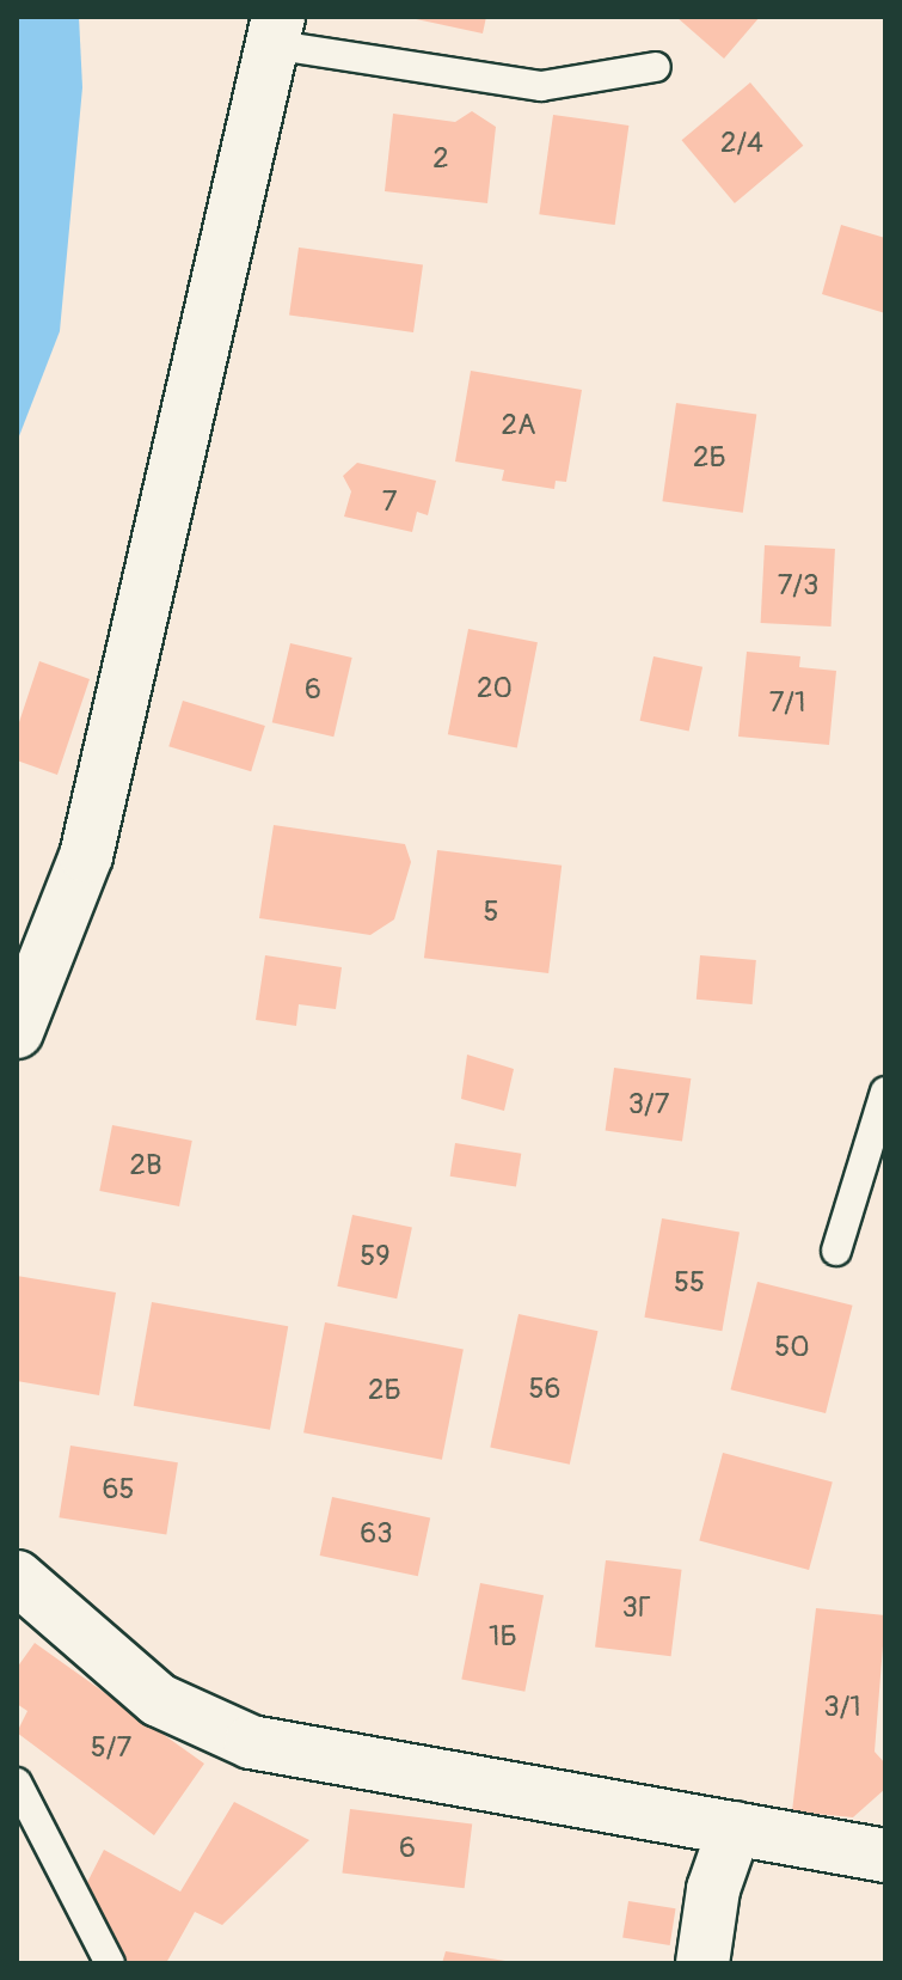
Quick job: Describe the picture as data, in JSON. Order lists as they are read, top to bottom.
{
  "house_numbers": [
    "2/4",
    "2",
    "2А",
    "2Б",
    "7",
    "7/3",
    "20",
    "6",
    "7/1",
    "5",
    "3/7",
    "2В",
    "59",
    "55",
    "50",
    "56",
    "2Б",
    "65",
    "63",
    "3Г",
    "1Б",
    "3/1",
    "5/7",
    "6"
  ]
}
